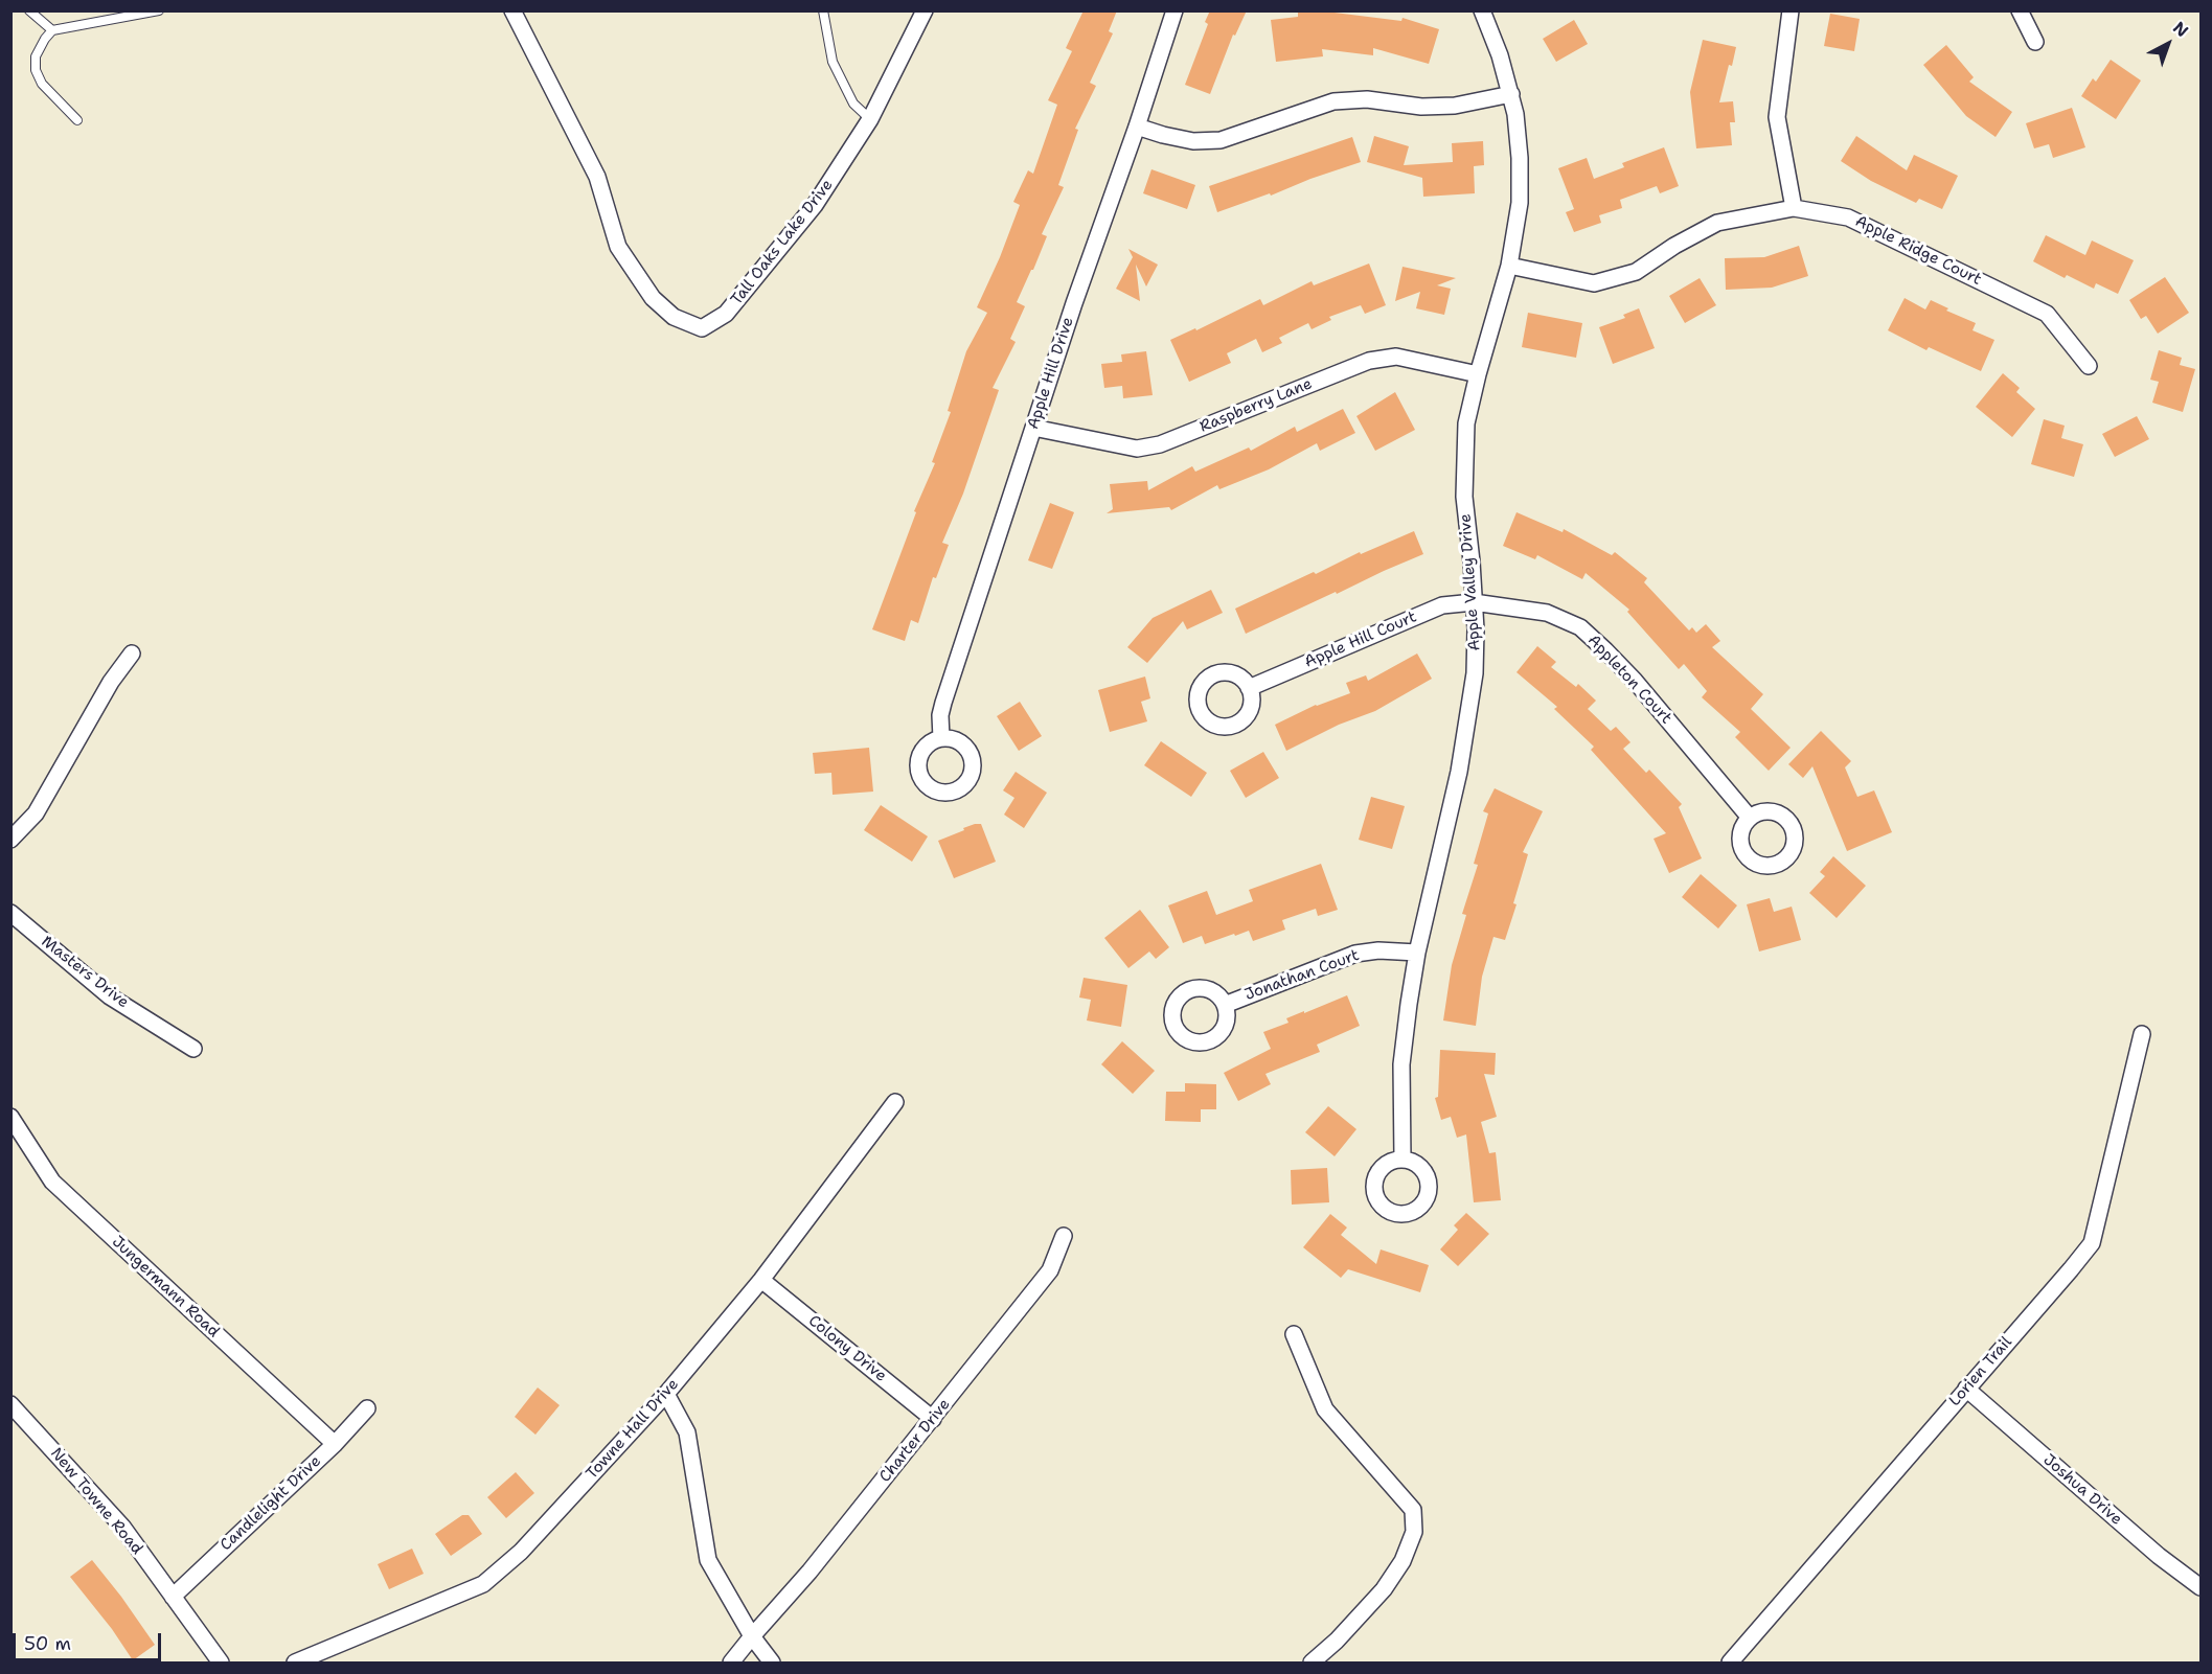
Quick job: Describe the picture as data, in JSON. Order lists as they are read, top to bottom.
{
  "streets": {
    "street": [
      "Tall Oaks Lake Drive",
      "Apple Ridge Court",
      "Apple Hill Drive",
      "Raspberry Lane",
      "Apple Valley Drive",
      "Apple Hill Court",
      "Appleton Court",
      "Masters Drive",
      "Jonathan Court",
      "Jungermann Road",
      "Colony Drive",
      "Lorien Trail",
      "Towne Hall Drive",
      "Charter Drive",
      "Joshua Drive",
      "New Towne Road",
      "Candlelight Drive"
    ]
  },
  "crossings": [
    ["Apple Ridge Court", "Apple Valley Drive"],
    ["Apple Hill Drive", "Raspberry Lane"],
    ["Raspberry Lane", "Apple Valley Drive"],
    ["Apple Valley Drive", "Apple Hill Court"],
    ["Apple Valley Drive", "Appleton Court"],
    ["Apple Valley Drive", "Jonathan Court"],
    ["Apple Hill Court", "Appleton Court"],
    ["Jungermann Road", "Candlelight Drive"],
    ["Colony Drive", "Towne Hall Drive"],
    ["Colony Drive", "Charter Drive"],
    ["Lorien Trail", "Joshua Drive"],
    ["New Towne Road", "Candlelight Drive"]
  ],
  "scale_bar": "50 m",
  "north": "top right"
}
